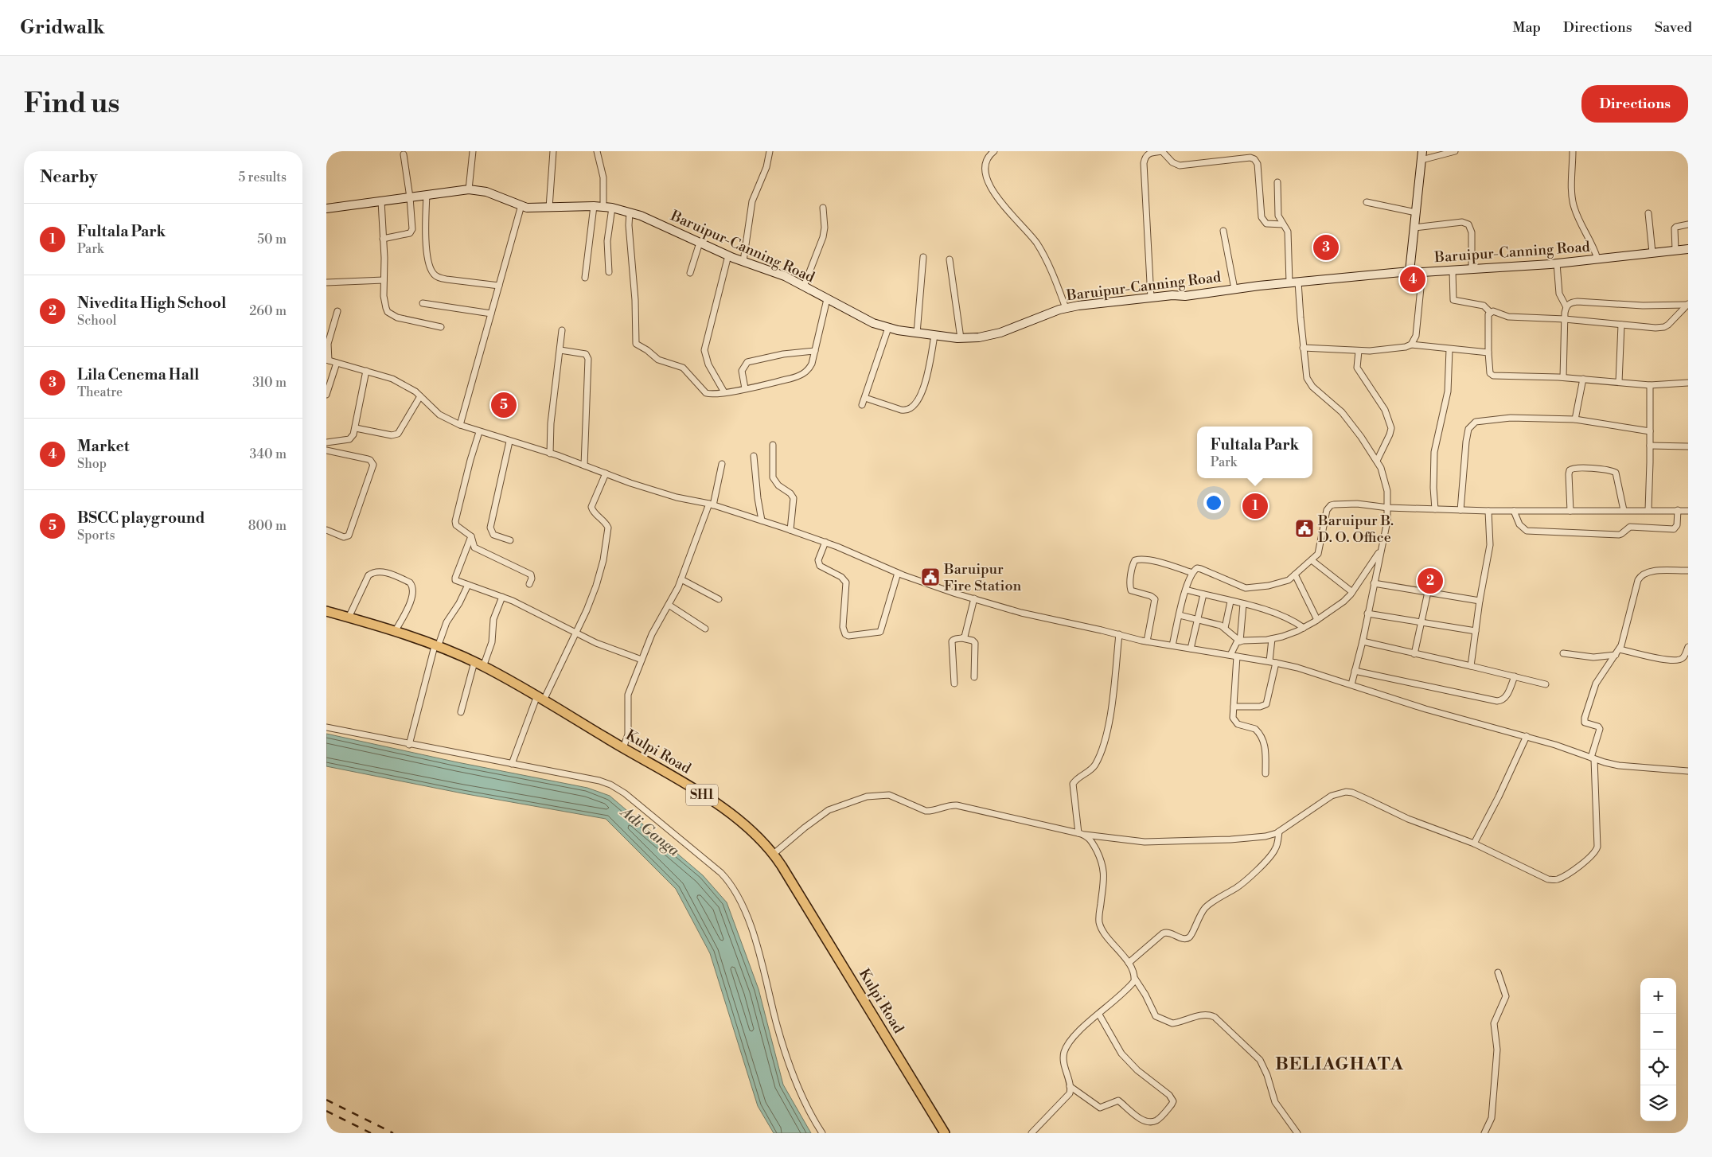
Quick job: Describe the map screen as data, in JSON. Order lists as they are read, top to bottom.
{
  "streets": {
    "main road": ["Baruipur-Canning Road", "Kulpi Road", "SH1"]
  },
  "districts": ["BELIAGHATA"],
  "water": ["Adi Ganga"],
  "places": {
    "public building": ["Baruipur B. D. O. Office", "Baruipur Fire Station"]
  },
  "page": {
    "header": "Gridwalk",
    "nav": ["Map", "Directions", "Saved"],
    "buttons": "Directions",
    "title": "Find us",
    "heading": ["Nearby", "5 results"],
    "list": [
      {
        "mark": "1",
        "name": "Fultala Park",
        "note": "Park",
        "value": "50 m"
      },
      {
        "mark": "2",
        "name": "Nivedita High School",
        "note": "School",
        "value": "260 m"
      },
      {
        "mark": "3",
        "name": "Lila Cenema Hall",
        "note": "Theatre",
        "value": "310 m"
      },
      {
        "mark": "4",
        "name": "Market",
        "note": "Shop",
        "value": "340 m"
      },
      {
        "mark": "5",
        "name": "BSCC playground",
        "note": "Sports",
        "value": "800 m"
      }
    ],
    "pins": [
      "3",
      "4",
      "5",
      "1",
      "2"
    ],
    "popup": ["Fultala Park", "Park"],
    "map_buttons": ["+", "−"]
  }
}
